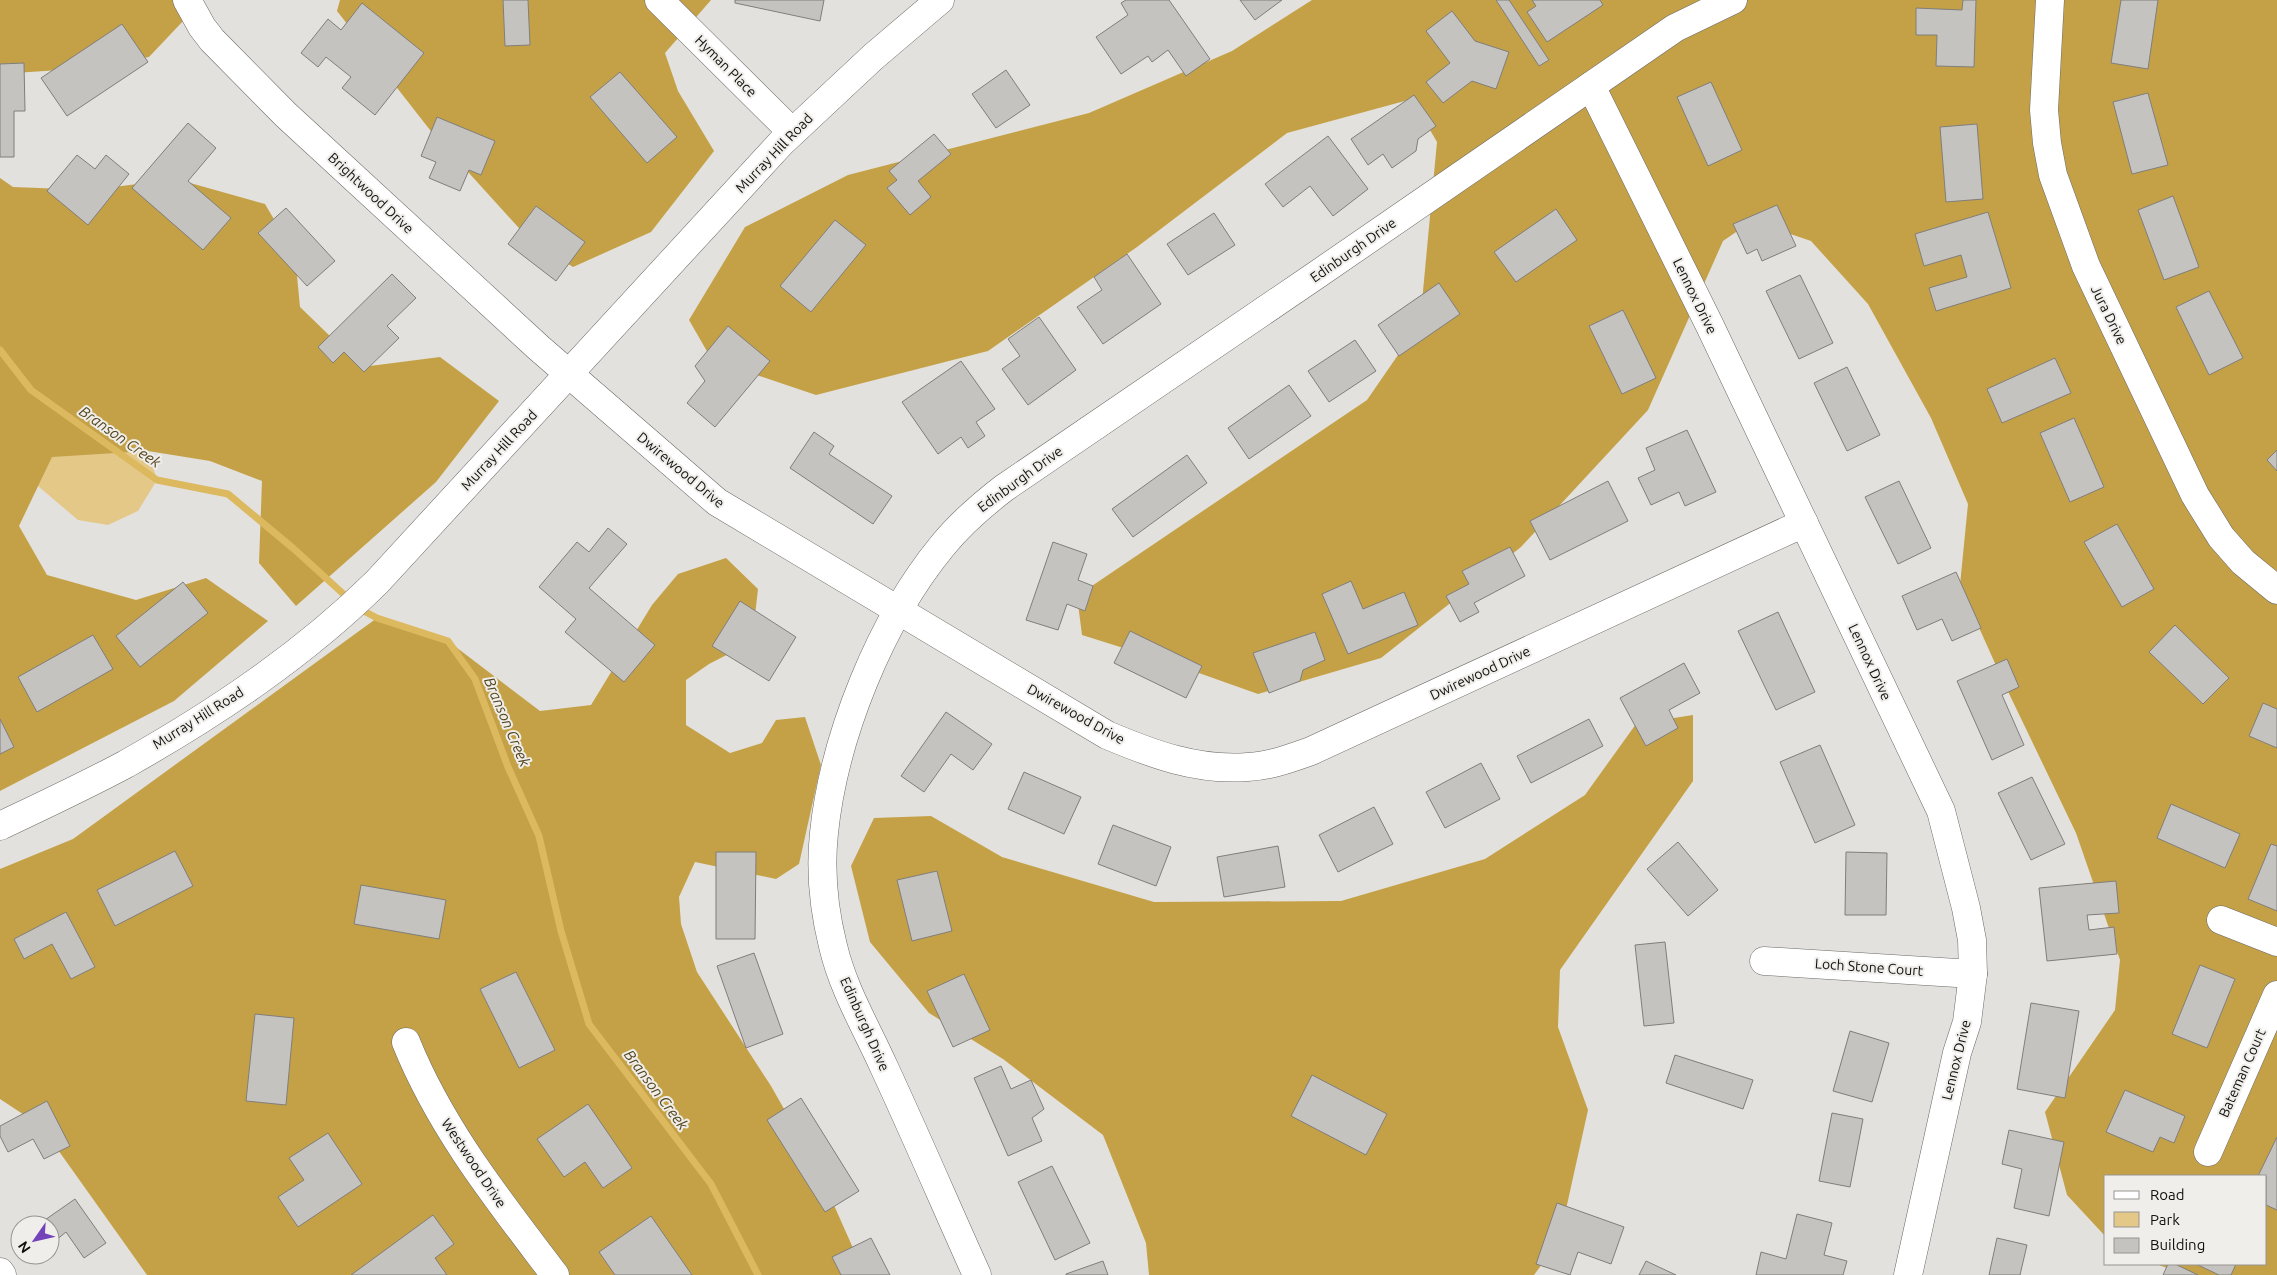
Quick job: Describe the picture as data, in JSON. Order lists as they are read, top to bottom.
{
  "streets": {
    "street": [
      "Hyman Place",
      "Murray Hill Road",
      "Brightwood Drive",
      "Edinburgh Drive",
      "Lennox Drive",
      "Jura Drive",
      "Dwirewood Drive",
      "Loch Stone Court",
      "Bateman Court",
      "Westwood Drive"
    ]
  },
  "crossings": [
    ["Hyman Place", "Murray Hill Road"],
    ["Murray Hill Road", "Brightwood Drive"],
    ["Murray Hill Road", "Dwirewood Drive"],
    ["Brightwood Drive", "Dwirewood Drive"],
    ["Edinburgh Drive", "Lennox Drive"],
    ["Edinburgh Drive", "Dwirewood Drive"],
    ["Lennox Drive", "Dwirewood Drive"],
    ["Lennox Drive", "Loch Stone Court"]
  ],
  "water": ["Branson Creek"],
  "legend": ["Road", "Park", "Building"],
  "north": "bottom left"
}
